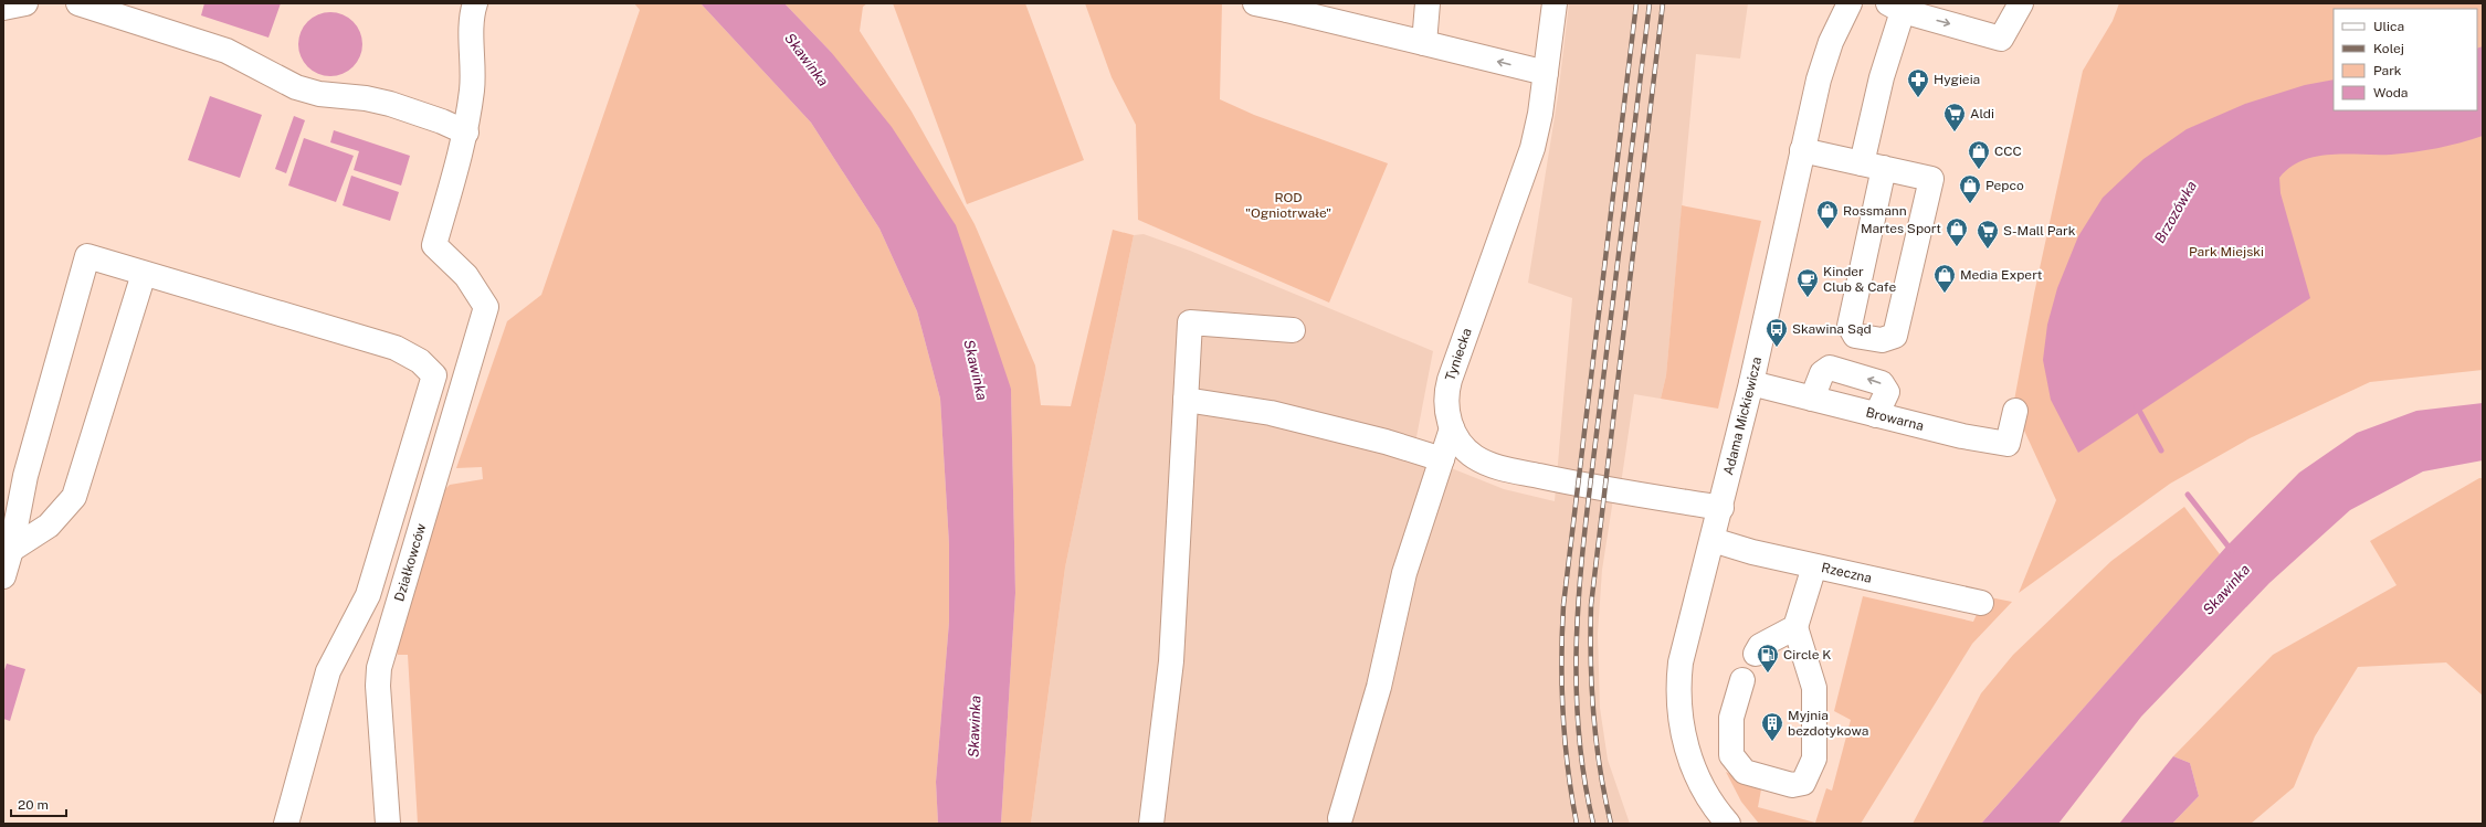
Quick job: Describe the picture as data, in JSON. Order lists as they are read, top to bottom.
{
  "streets": {
    "street": [
      "Tyniecka",
      "Adama Mickiewicza",
      "Browarna",
      "Działkowców",
      "Rzeczna"
    ]
  },
  "crossings": [
    ["Tyniecka", "Adama Mickiewicza"],
    ["Adama Mickiewicza", "Browarna"],
    ["Adama Mickiewicza", "Rzeczna"]
  ],
  "water": ["Skawinka", "Brzozówka"],
  "parks": ["ROD \"Ogniotrwałe\"", "Park Miejski"],
  "places": {
    "pharmacy": ["Hygieia"],
    "supermarket": ["Aldi", "S-Mall Park"],
    "shop": [
      "CCC",
      "Pepco",
      "Rossmann",
      "Martes Sport",
      "Media Expert"
    ],
    "cafe": ["Kinder Club & Cafe"],
    "bus stop": ["Skawina Sąd"],
    "fuel station": ["Circle K"],
    "building": ["Myjnia bezdotykowa"]
  },
  "legend": [
    "Ulica",
    "Kolej",
    "Park",
    "Woda"
  ],
  "scale_bar": "20 m"
}
